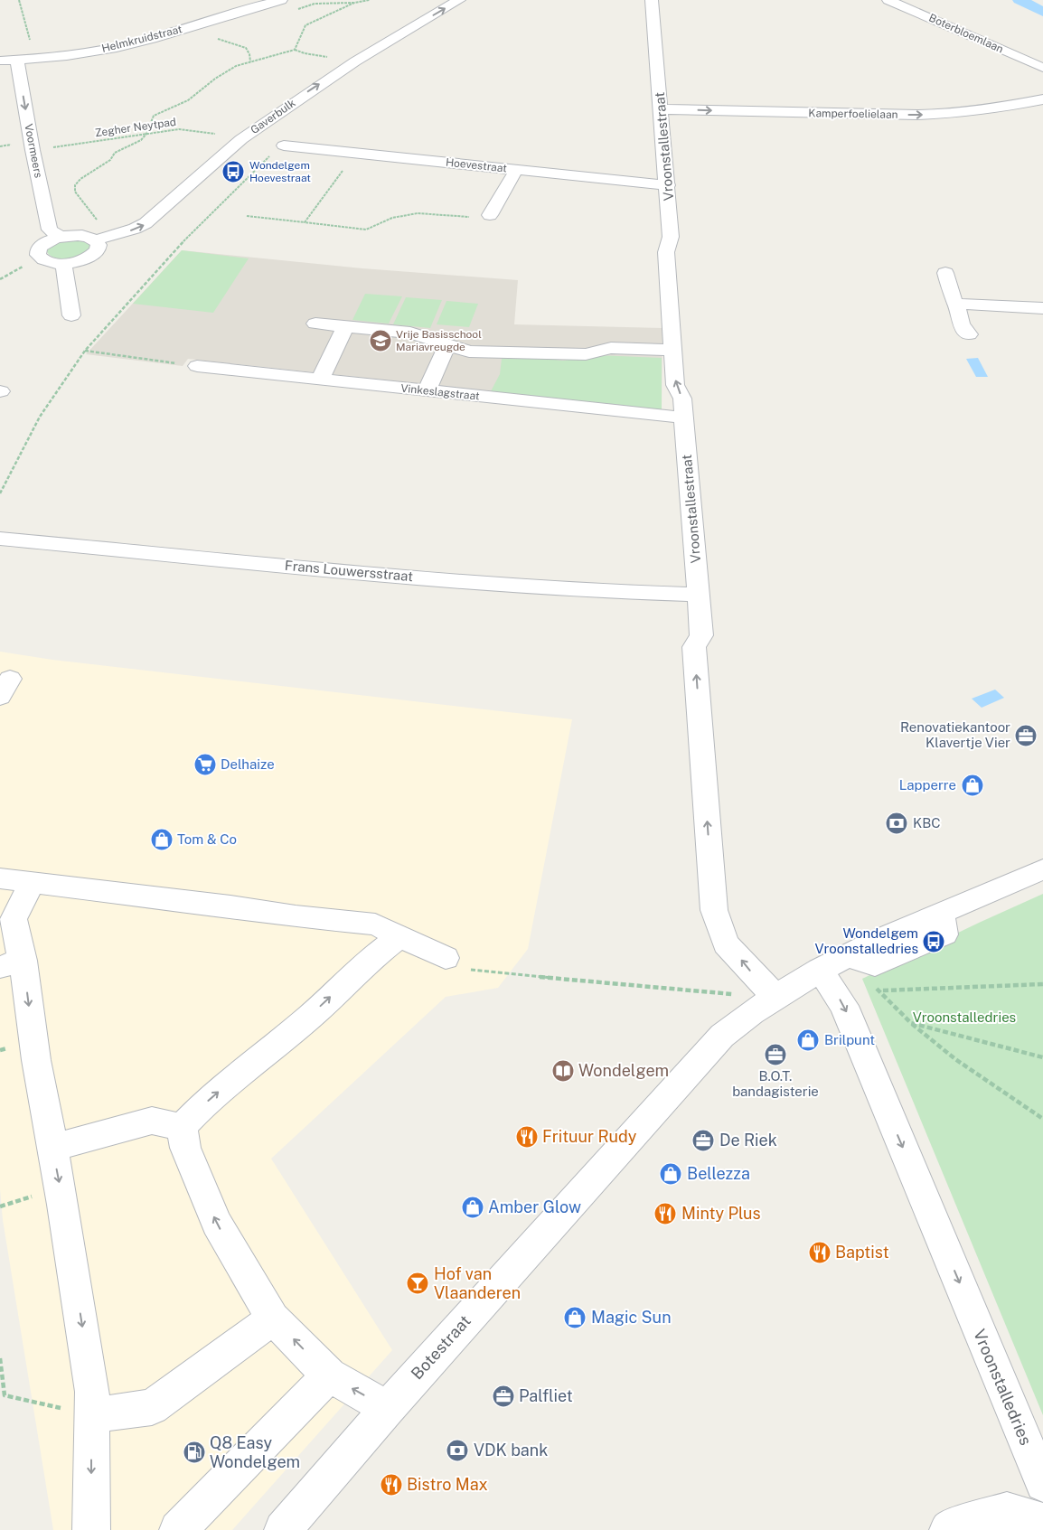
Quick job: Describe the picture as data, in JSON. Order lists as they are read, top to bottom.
{
  "streets": {
    "street": [
      "Boterbloemlaan",
      "Helmkruidstraat",
      "Kamperfoelielaan",
      "Gaverbulk",
      "Vroonstallestraat",
      "Voormeers",
      "Hoevestraat",
      "Vinkeslagstraat",
      "Frans Louwersstraat",
      "Botestraat",
      "Vroonstalledries"
    ],
    "path": ["Zegher Neytpad"]
  },
  "crossings": [
    ["Helmkruidstraat", "Voormeers"],
    ["Kamperfoelielaan", "Vroonstallestraat"],
    ["Gaverbulk", "Zegher Neytpad"],
    ["Zegher Neytpad", "Voormeers"],
    ["Vroonstallestraat", "Hoevestraat"],
    ["Vroonstallestraat", "Vinkeslagstraat"],
    ["Vroonstallestraat", "Frans Louwersstraat"],
    ["Vroonstallestraat", "Botestraat"]
  ],
  "one_way": [
    "Kamperfoelielaan",
    "Gaverbulk",
    "Vroonstallestraat",
    "Voormeers",
    "Vroonstalledries"
  ],
  "parks": ["Vroonstalledries"],
  "places": {
    "bus stop": ["Wondelgem Hoevestraat", "Wondelgem Vroonstalledries"],
    "school or university": ["Vrije Basisschool Mariavreugde"],
    "office": [
      "Renovatiekantoor Klavertje Vier",
      "B.O.T. bandagisterie",
      "De Riek",
      "Palfliet"
    ],
    "supermarket": ["Delhaize"],
    "shop": [
      "Lapperre",
      "Tom & Co",
      "Brilpunt",
      "Bellezza",
      "Amber Glow",
      "Magic Sun"
    ],
    "bank": ["KBC", "VDK bank"],
    "library": ["Wondelgem"],
    "restaurant": [
      "Frituur Rudy",
      "Minty Plus",
      "Baptist",
      "Bistro Max"
    ],
    "bar": ["Hof van Vlaanderen"],
    "fuel station": ["Q8 Easy Wondelgem"]
  }
}
